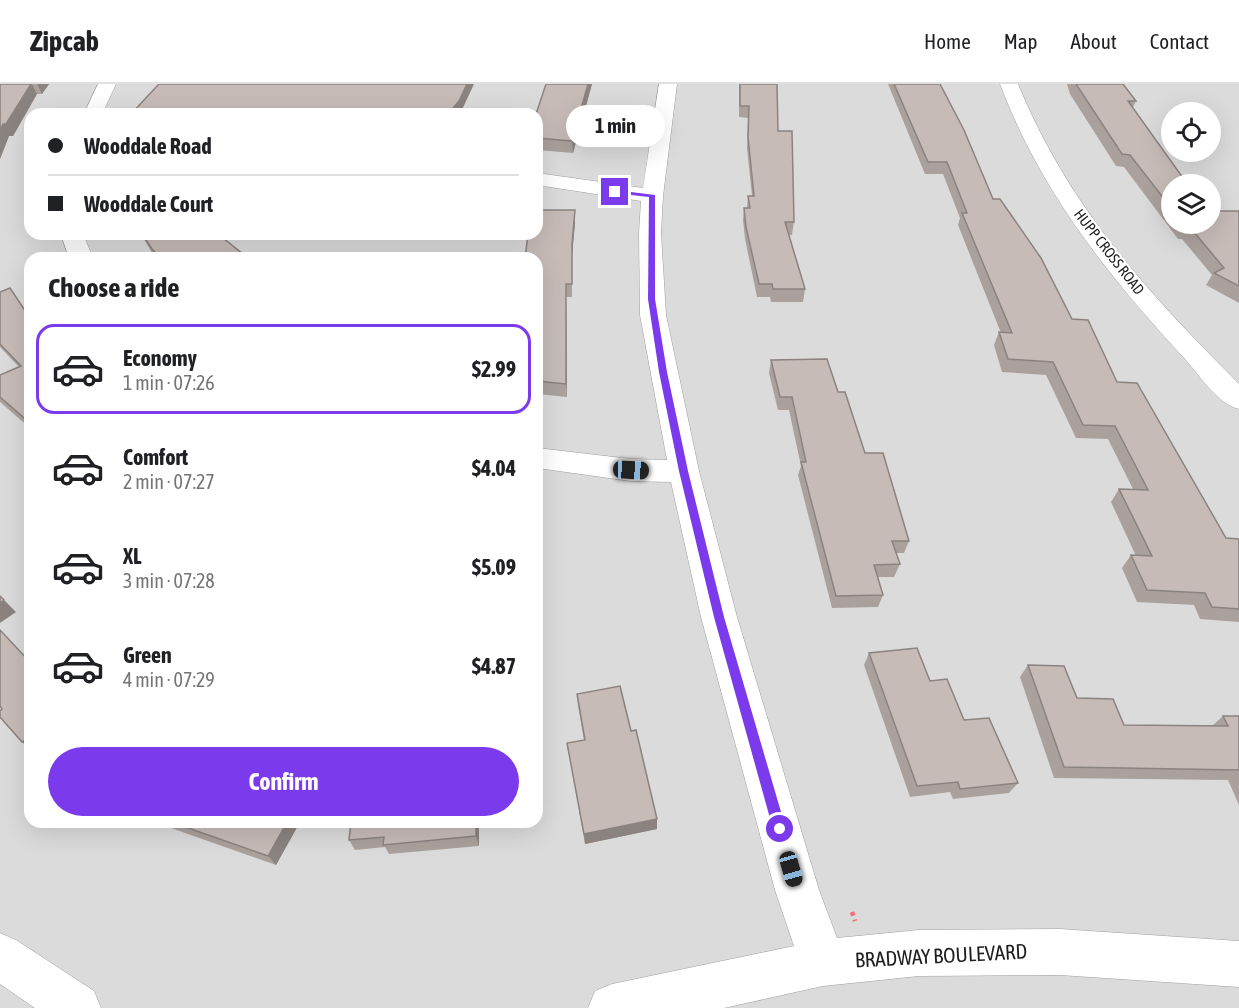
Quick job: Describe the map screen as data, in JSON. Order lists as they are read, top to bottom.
{
  "streets": {
    "street": ["HUPP CROSS ROAD", "BRADWAY BOULEVARD"]
  },
  "page": {
    "header": "Zipcab",
    "nav": [
      "Home",
      "Map",
      "About",
      "Contact"
    ],
    "bubble": "1 min",
    "banner": ["Wooddale Road", "Wooddale Court"],
    "heading": "Choose a ride",
    "list": [
      {
        "name": "Economy",
        "note": "1 min · 07:26",
        "value": "$2.99"
      },
      {
        "name": "Comfort",
        "note": "2 min · 07:27",
        "value": "$4.04"
      },
      {
        "name": "XL",
        "note": "3 min · 07:28",
        "value": "$5.09"
      },
      {
        "name": "Green",
        "note": "4 min · 07:29",
        "value": "$4.87"
      }
    ],
    "buttons": "Confirm"
  }
}
